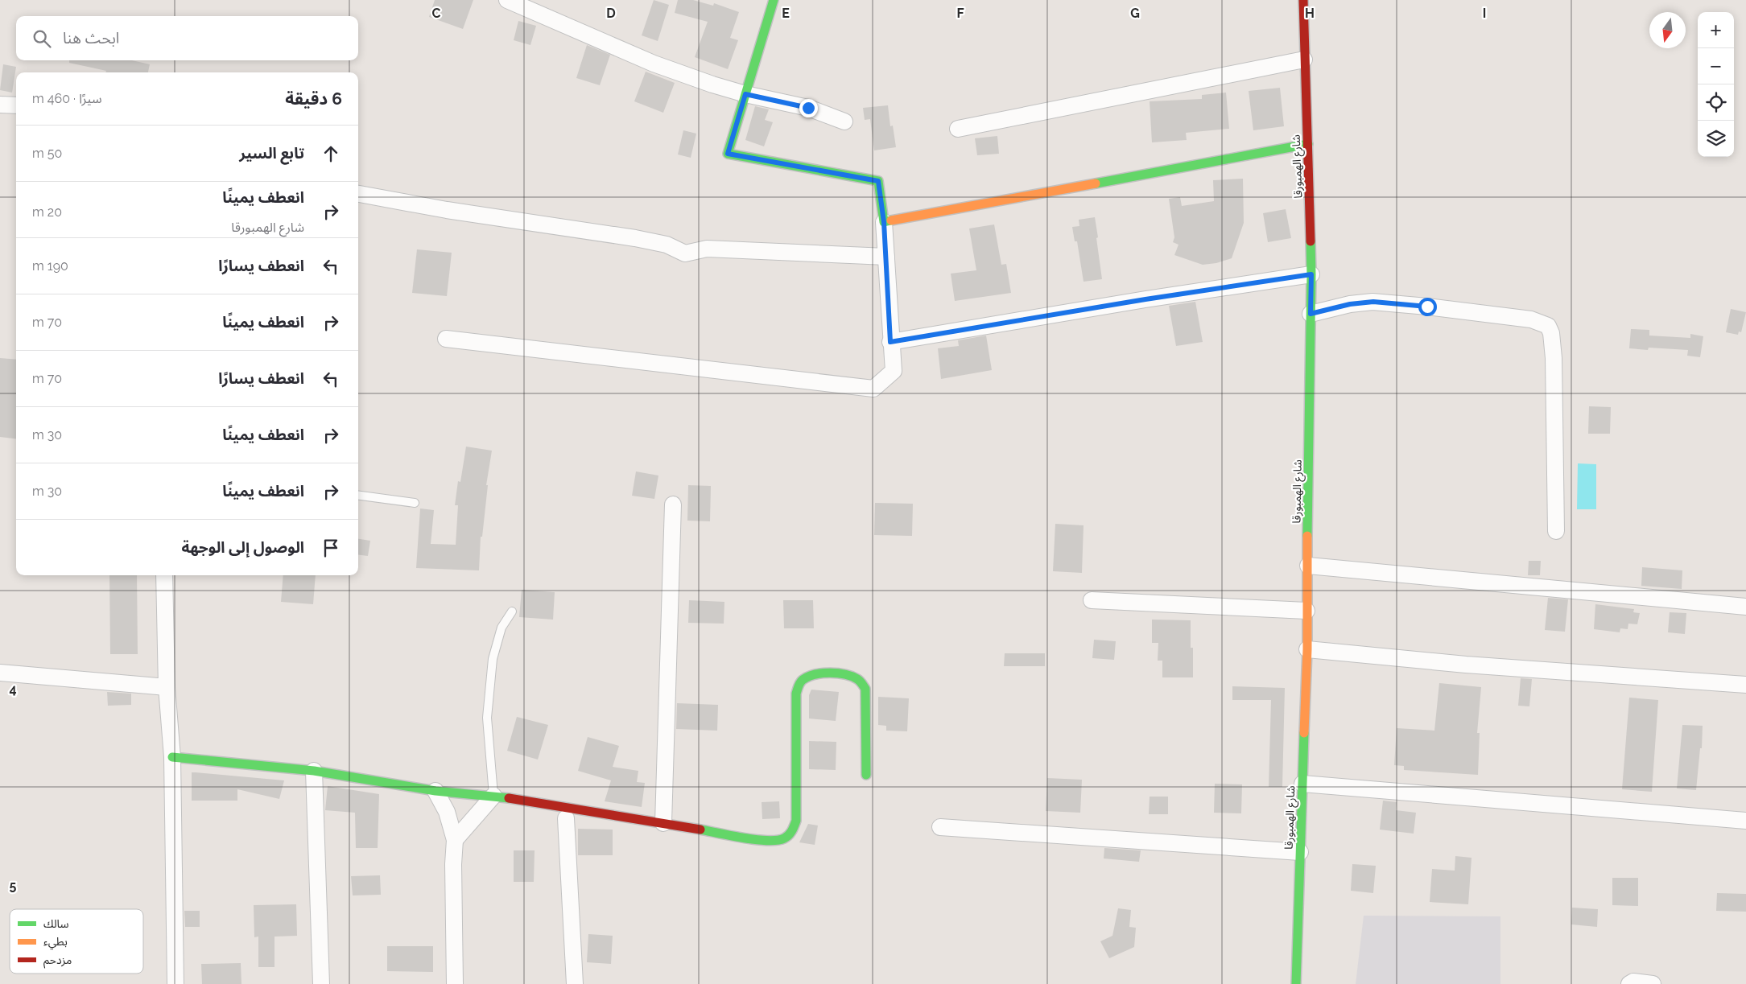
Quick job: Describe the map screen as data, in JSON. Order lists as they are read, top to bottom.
{
  "streets": {
    "street": ["شارع الهمبورقا"]
  },
  "legend": ["سالك", "بطيء", "مزدحم"],
  "north": "bottom",
  "page": {
    "map_buttons": ["+", "−"],
    "search": "ابحث هنا",
    "heading": ["6 دقيقة", "سيرًا · 460 m"],
    "list": [
      ["تابع السير", "50 m"],
      ["انعطف يمينًا", "شارع الهمبورقا", "20 m"],
      ["انعطف يسارًا", "190 m"],
      ["انعطف يمينًا", "70 m"],
      ["انعطف يسارًا", "70 m"],
      ["انعطف يمينًا", "30 m"],
      ["انعطف يمينًا", "30 m"],
      "الوصول إلى الوجهة"
    ]
  },
  "grid": {
    "columns": [
      "C",
      "D",
      "E",
      "F",
      "G",
      "H",
      "I"
    ],
    "rows": ["4", "5"]
  }
}
